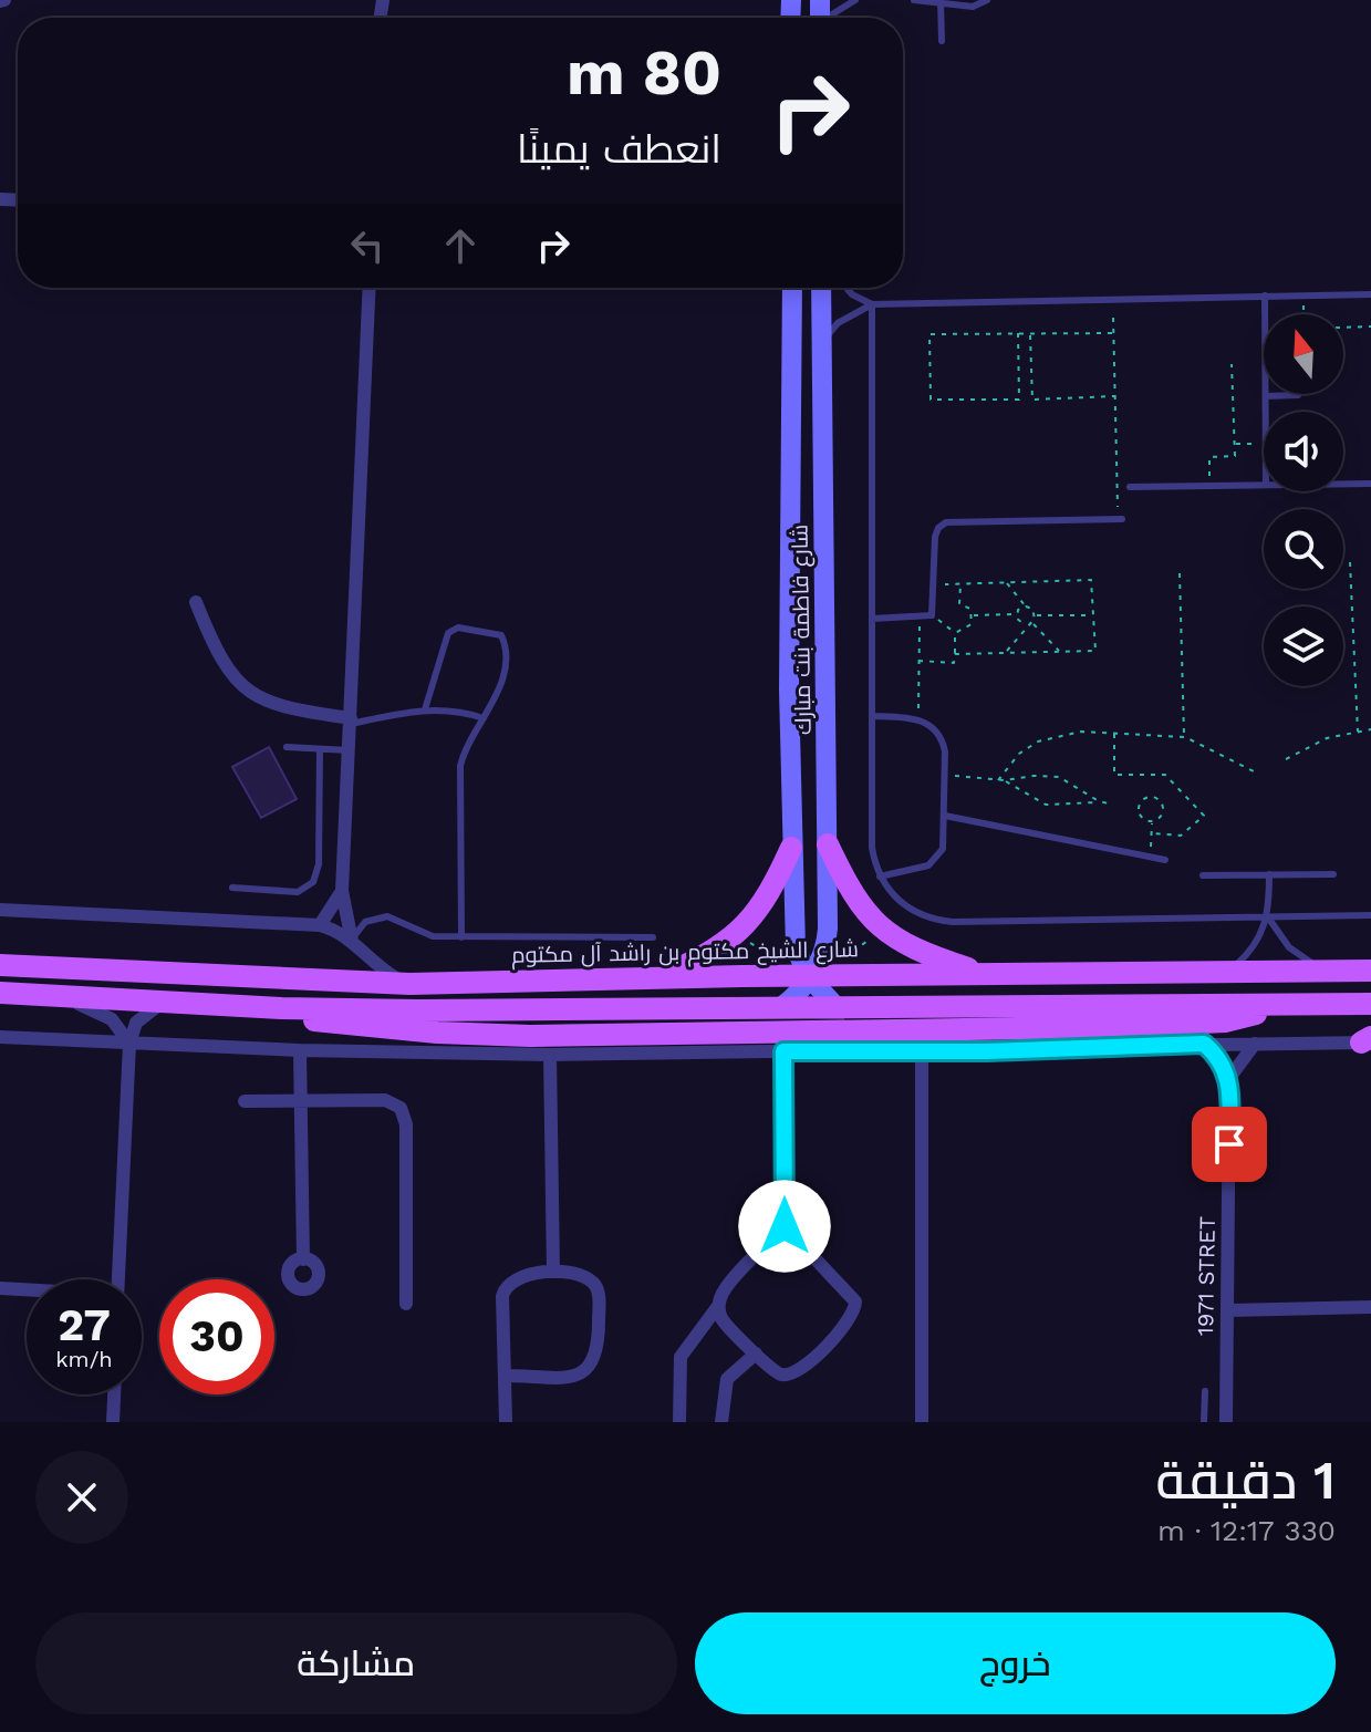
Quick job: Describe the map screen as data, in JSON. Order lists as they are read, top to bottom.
{
  "streets": {
    "main road": ["شارع الشيخ مكتوم بن راشد آل مكتوم"],
    "street": ["شارع فاطمة بنت مبارك", "1971 STRET"]
  },
  "crossings": [
    ["شارع فاطمة بنت مبارك", "شارع الشيخ مكتوم بن راشد آل مكتوم"]
  ],
  "north": "top",
  "page": {
    "turn": ["80 m", "انعطف يمينًا"],
    "speed": "27 km/h",
    "limit": "30",
    "heading": ["1 دقيقة", "330 m · 12:17"],
    "buttons": ["خروج", "مشاركة"]
  }
}
